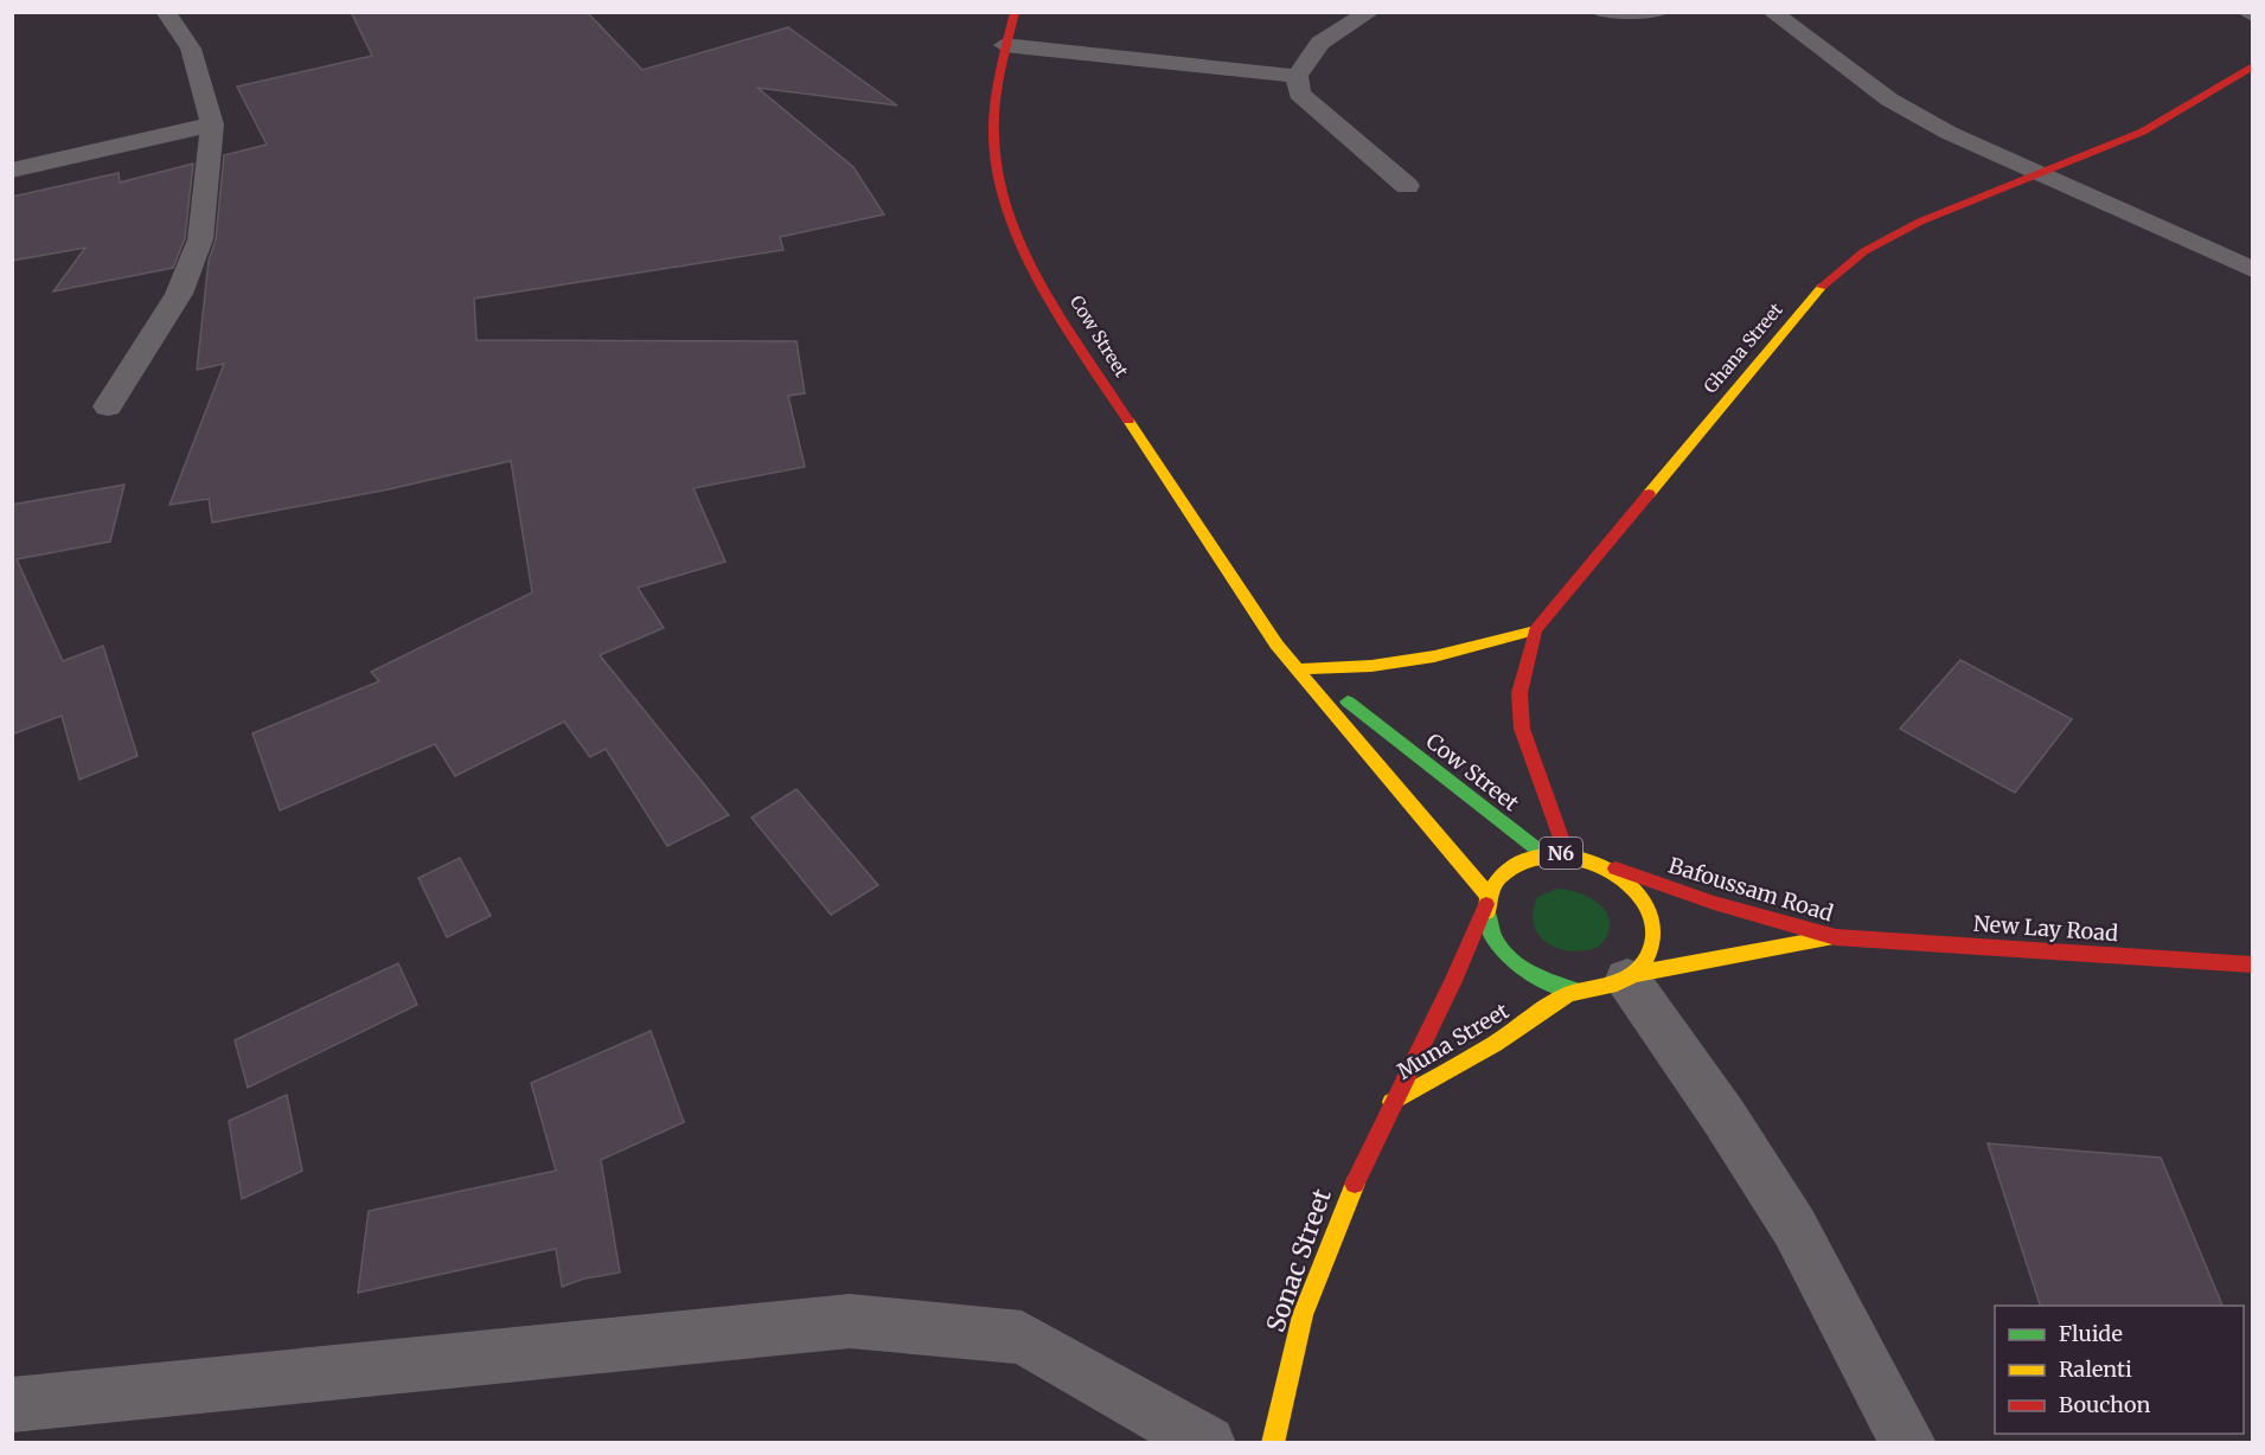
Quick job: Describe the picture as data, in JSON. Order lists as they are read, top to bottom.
{
  "streets": {
    "main road": [
      "Cow Street",
      "Ghana Street",
      "N6",
      "Bafoussam Road",
      "New Lay Road",
      "Muna Street",
      "Sonac Street"
    ]
  },
  "crossings": [
    ["Cow Street", "Ghana Street"],
    ["Cow Street", "N6"],
    ["Cow Street", "Bafoussam Road"],
    ["Cow Street", "Muna Street"],
    ["Ghana Street", "N6"],
    ["Ghana Street", "Bafoussam Road"],
    ["Ghana Street", "Muna Street"],
    ["N6", "Bafoussam Road"],
    ["N6", "Muna Street"],
    ["Bafoussam Road", "New Lay Road"],
    ["Bafoussam Road", "Muna Street"],
    ["Muna Street", "Sonac Street"]
  ],
  "legend": ["Fluide", "Ralenti", "Bouchon"]
}
